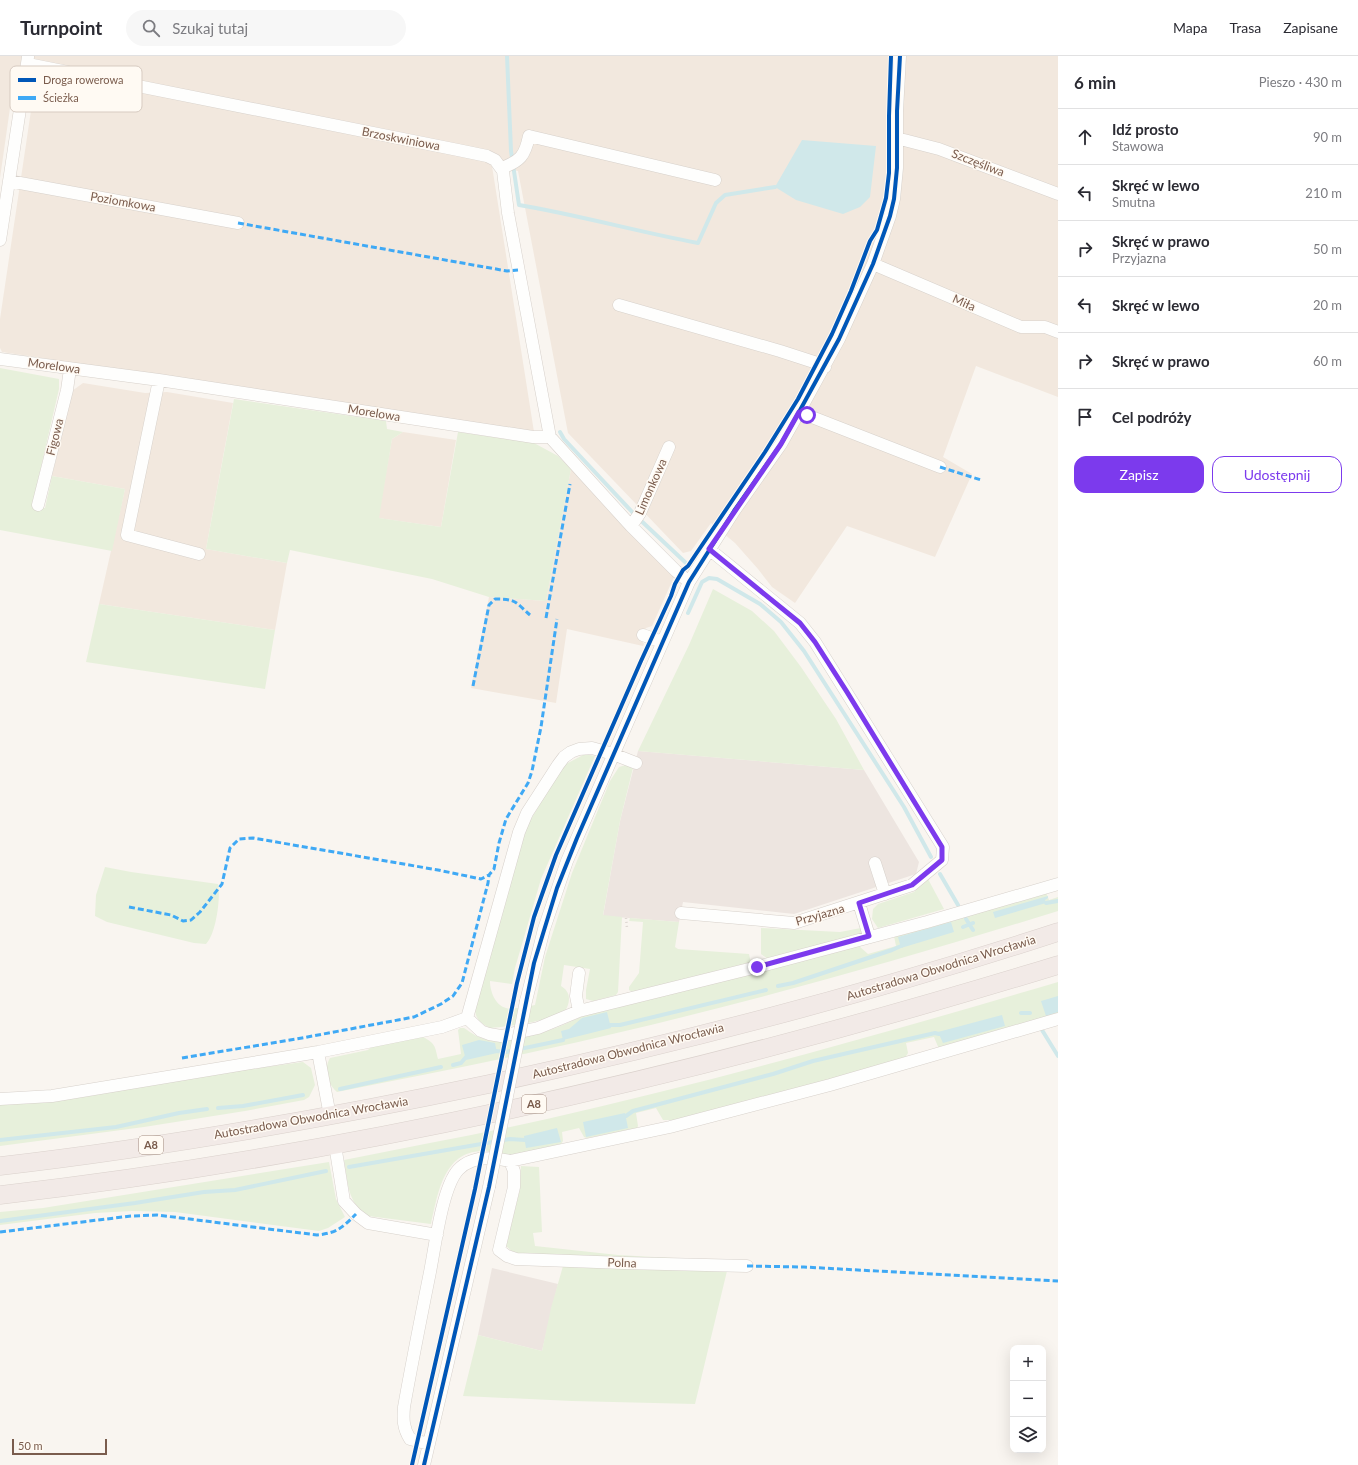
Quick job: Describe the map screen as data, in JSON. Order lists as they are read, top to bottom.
{
  "streets": {
    "highway": ["Autostradowa Obwodnica Wrocławia", "A8"],
    "street": [
      "Brzoskwiniowa",
      "Szczęśliwa",
      "Poziomkowa",
      "Miła",
      "Morelowa",
      "Figowa",
      "Limonkowa",
      "Przyjazna",
      "Polna"
    ]
  },
  "crossings": [
    ["Morelowa", "Figowa"]
  ],
  "legend": ["Droga rowerowa", "Ścieżka"],
  "scale_bar": "50 m",
  "page": {
    "header": "Turnpoint",
    "search": "Szukaj tutaj",
    "nav": ["Mapa", "Trasa", "Zapisane"],
    "heading": ["6 min", "Pieszo · 430 m"],
    "list": [
      ["Idź prosto", "Stawowa", "90 m"],
      ["Skręć w lewo", "Smutna", "210 m"],
      ["Skręć w prawo", "Przyjazna", "50 m"],
      ["Skręć w lewo", "20 m"],
      ["Skręć w prawo", "60 m"],
      "Cel podróży"
    ],
    "buttons": ["Zapisz", "Udostępnij"],
    "map_buttons": ["+", "−"],
    "scale": "50 m"
  }
}
